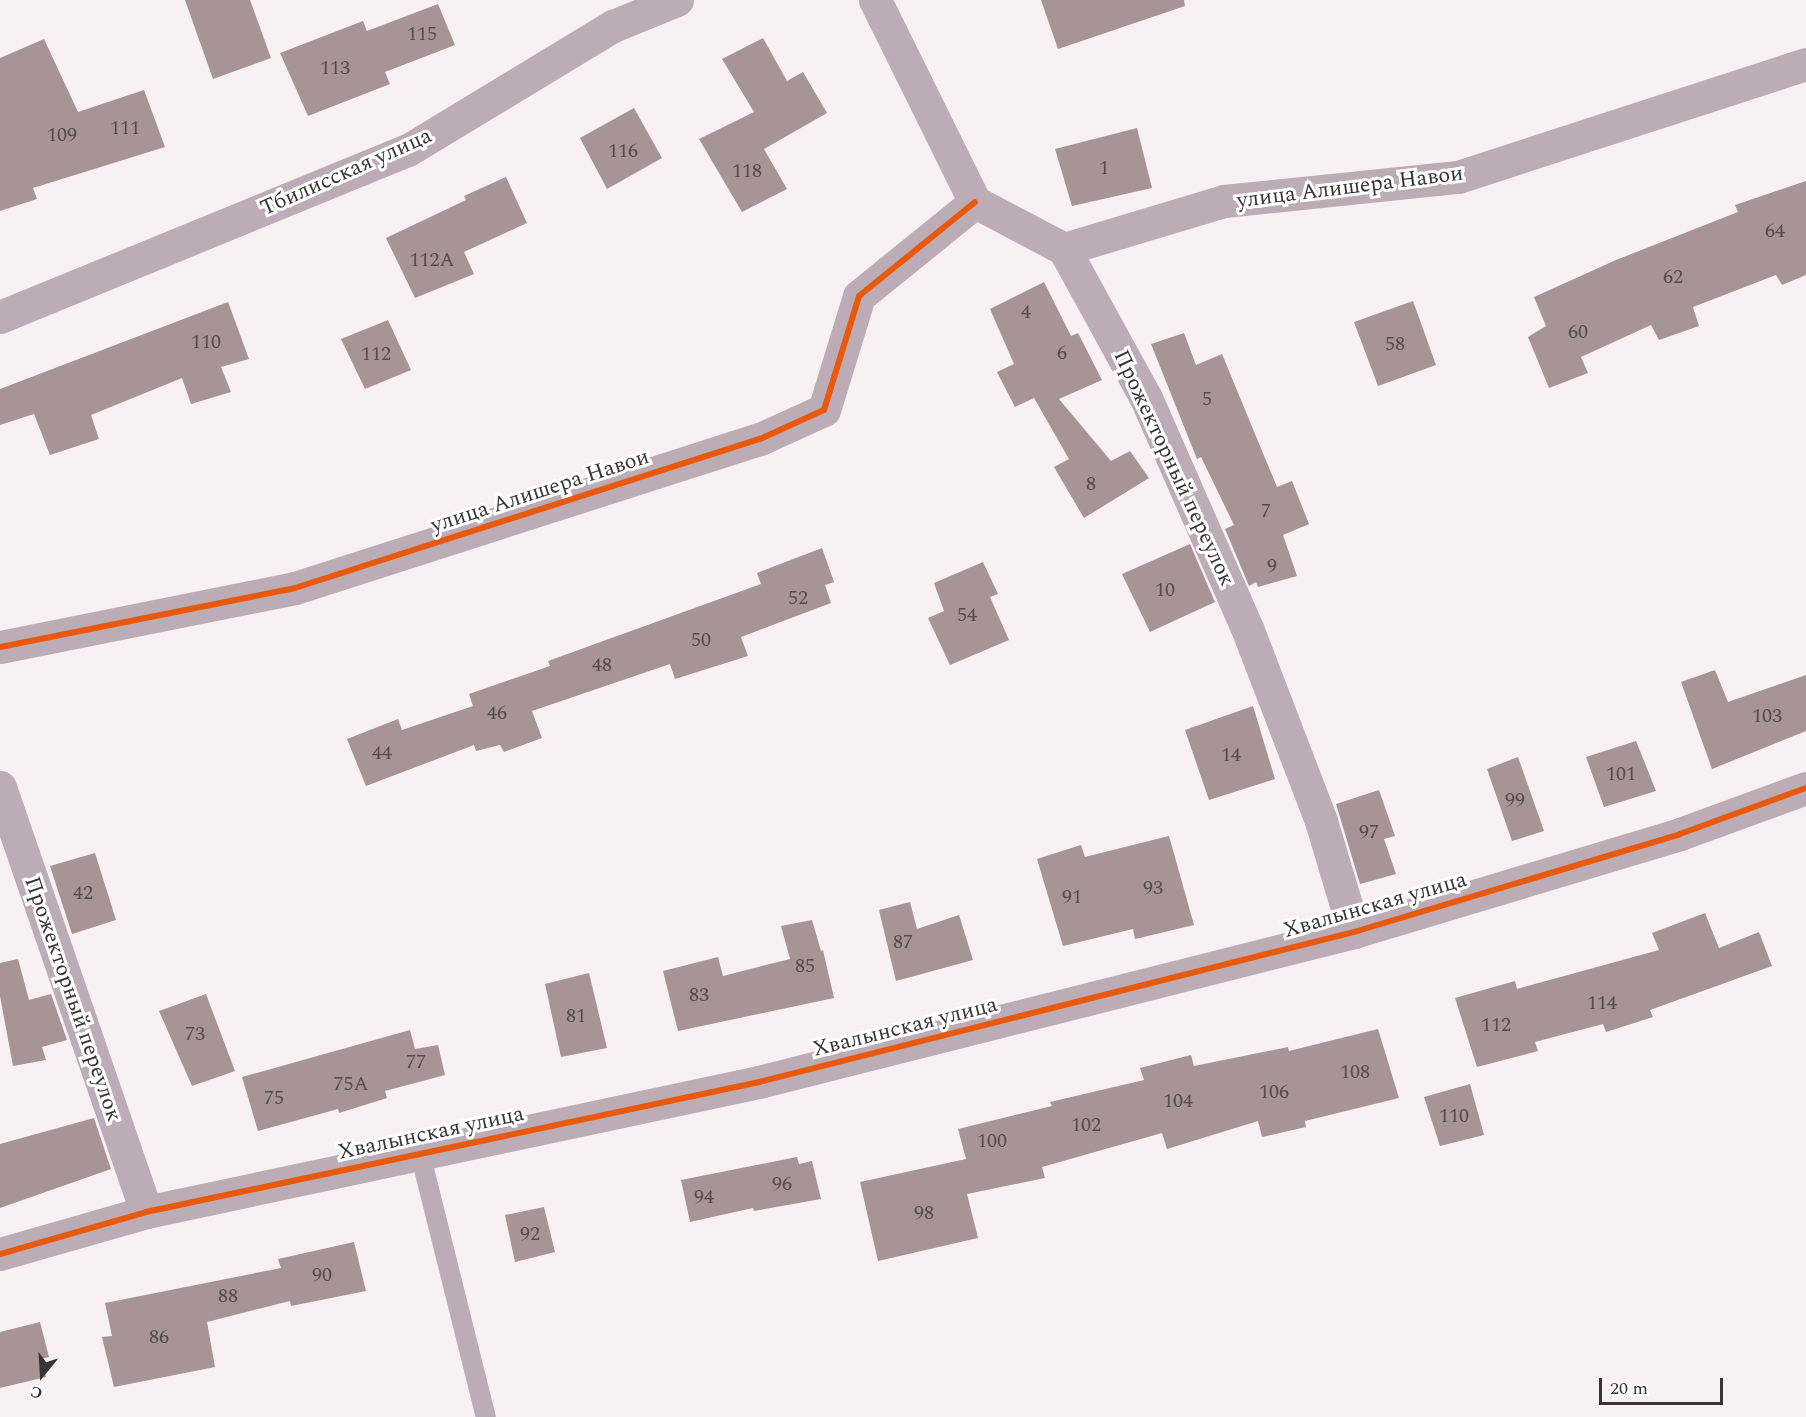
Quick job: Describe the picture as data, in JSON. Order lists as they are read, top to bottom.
{
  "streets": {
    "street": [
      "Тбилисская улица",
      "улица Алишера Навои",
      "Прожекторный переулок",
      "Хвалынская улица"
    ]
  },
  "crossings": [
    ["улица Алишера Навои", "Прожекторный переулок"],
    ["Прожекторный переулок", "Хвалынская улица"]
  ],
  "house_numbers": [
    "115",
    "113",
    "111",
    "109",
    "116",
    "1",
    "118",
    "64",
    "112А",
    "62",
    "4",
    "60",
    "110",
    "58",
    "6",
    "112",
    "5",
    "8",
    "7",
    "9",
    "10",
    "52",
    "54",
    "50",
    "48",
    "46",
    "103",
    "44",
    "14",
    "101",
    "99",
    "97",
    "93",
    "42",
    "91",
    "87",
    "85",
    "83",
    "114",
    "81",
    "112",
    "73",
    "77",
    "108",
    "75А",
    "106",
    "75",
    "104",
    "110",
    "102",
    "100",
    "96",
    "94",
    "98",
    "92",
    "90",
    "88",
    "86"
  ],
  "scale_bar": "20 m",
  "north": "bottom"
}
